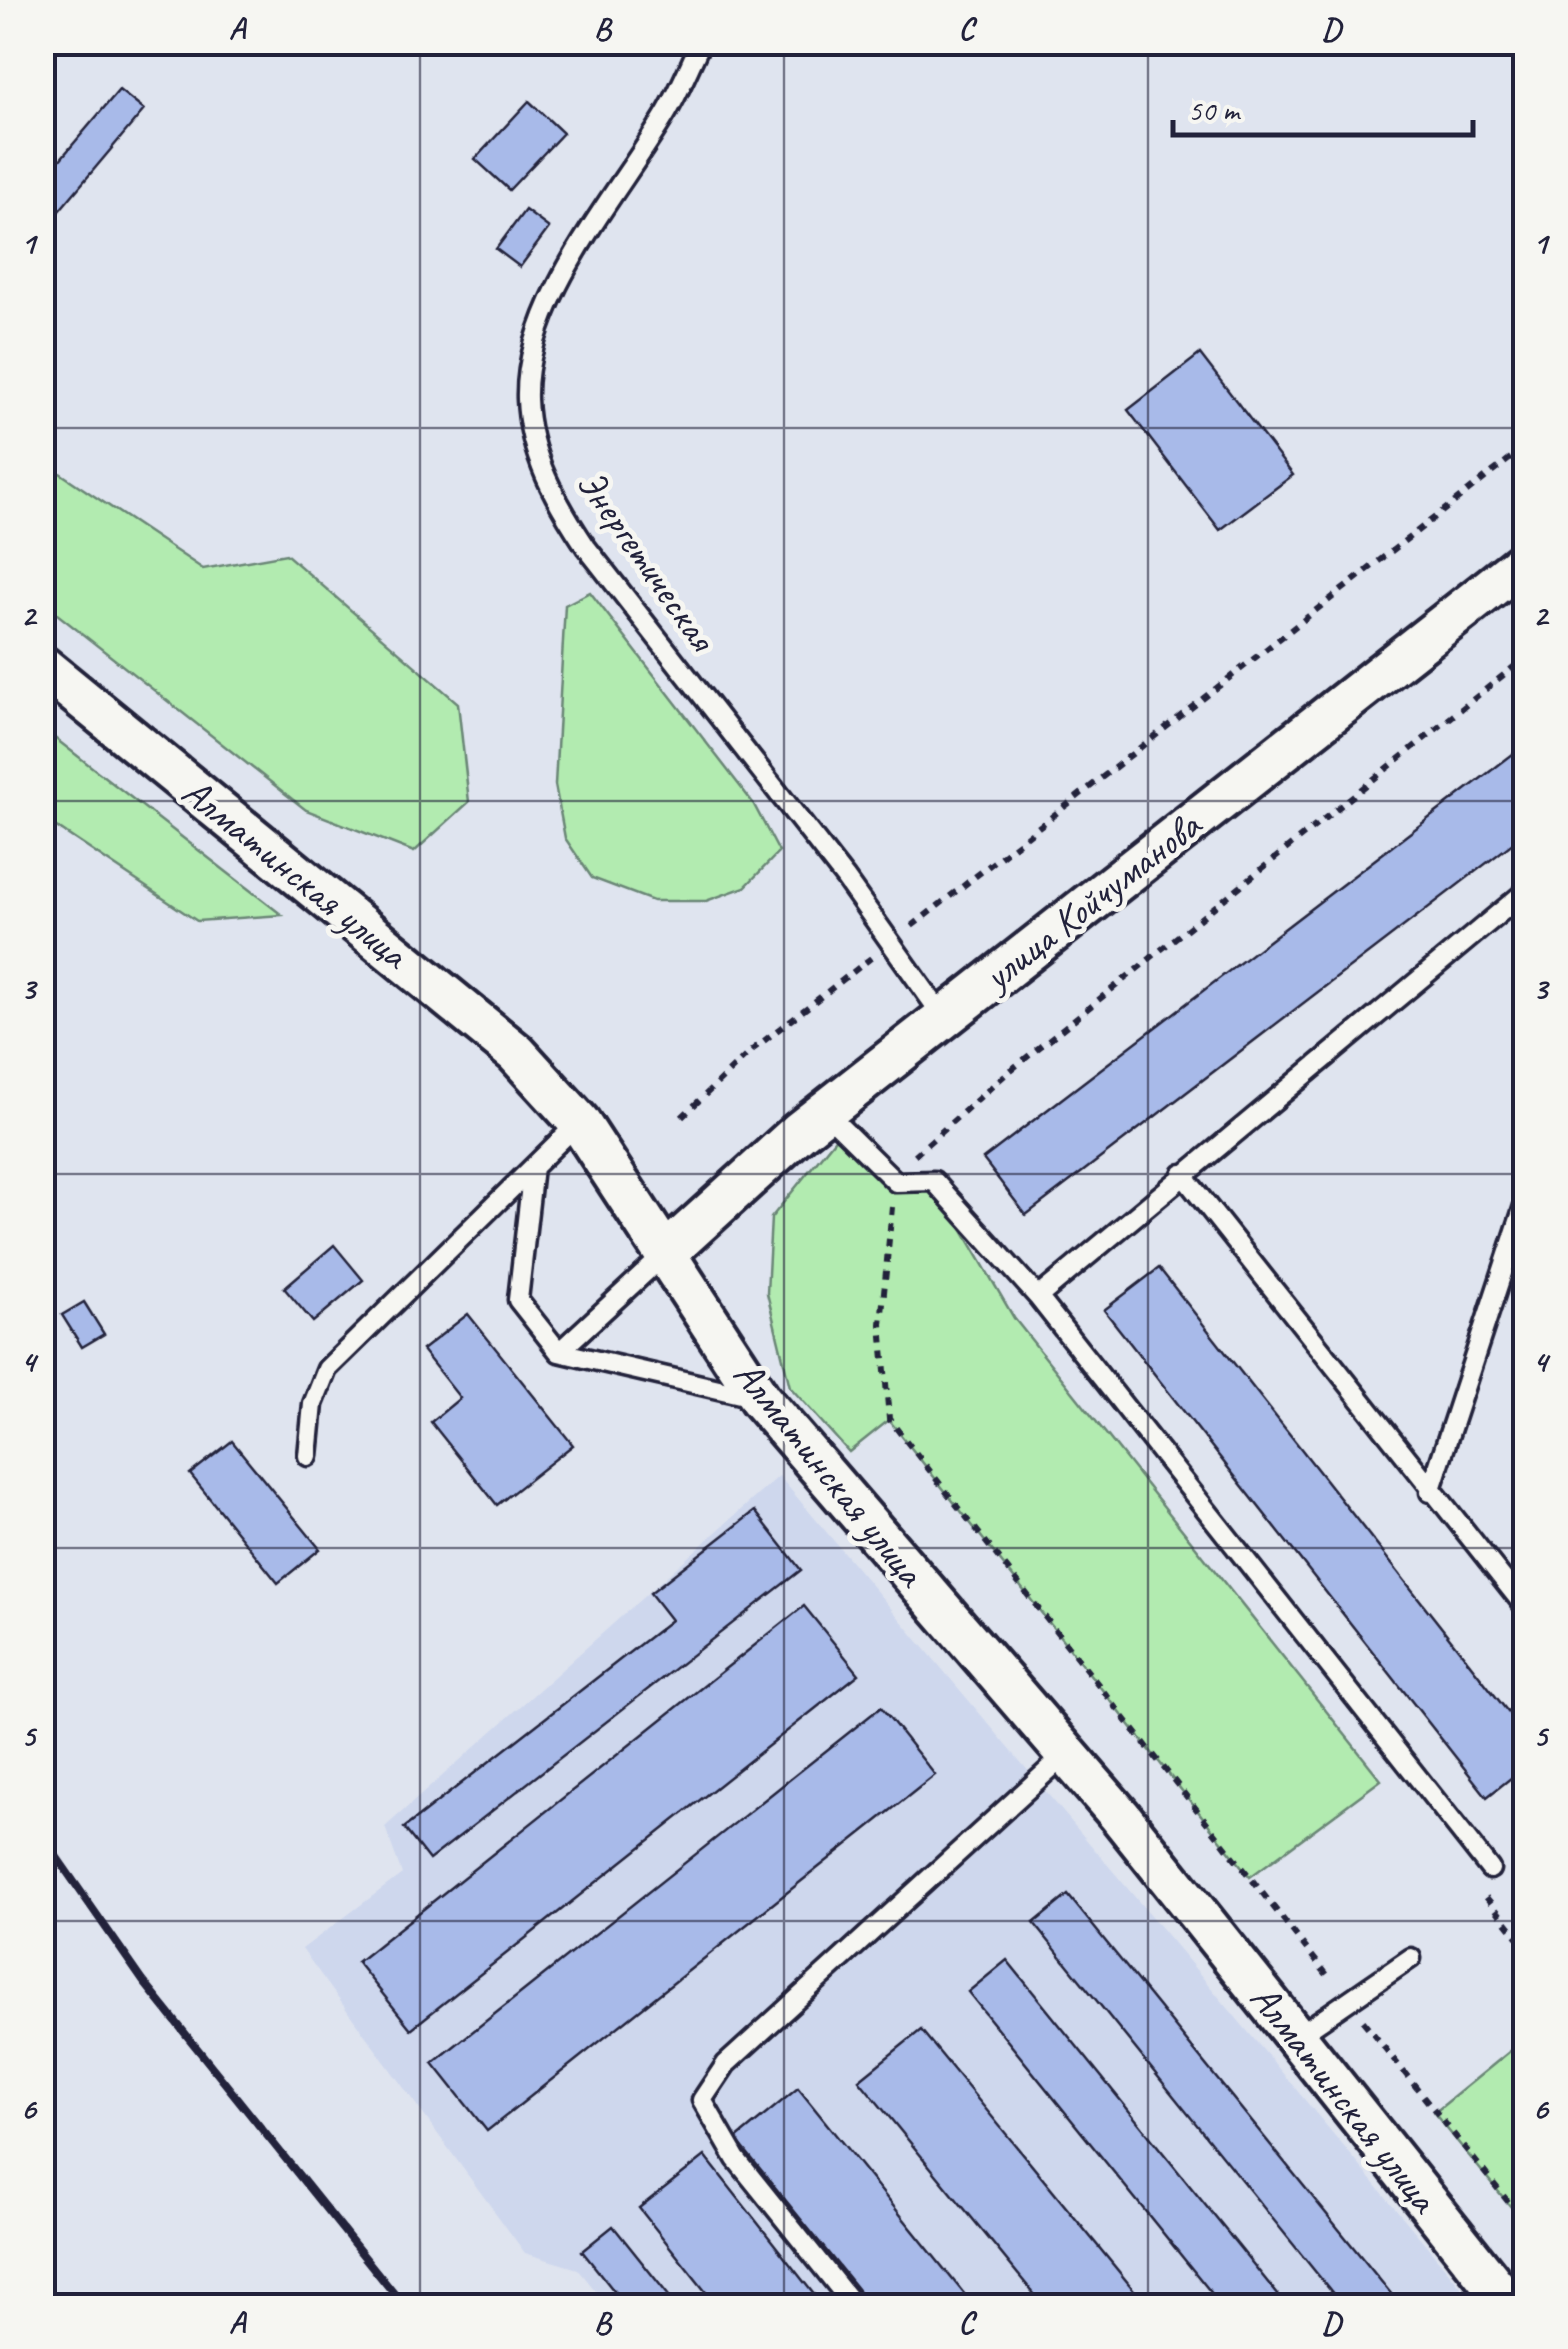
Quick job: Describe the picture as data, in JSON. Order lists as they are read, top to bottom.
{
  "streets": {
    "street": ["Алматинская улица", "улица Койчуманова"],
    "lane": ["Энергетическая"]
  },
  "crossings": [
    ["Энергетическая", "улица Койчуманова"],
    ["Алматинская улица", "улица Койчуманова"]
  ],
  "scale_bar": "50 m",
  "grid": {
    "columns": [
      "A",
      "B",
      "C",
      "D"
    ],
    "rows": [
      "1",
      "2",
      "3",
      "4",
      "5",
      "6"
    ]
  }
}
